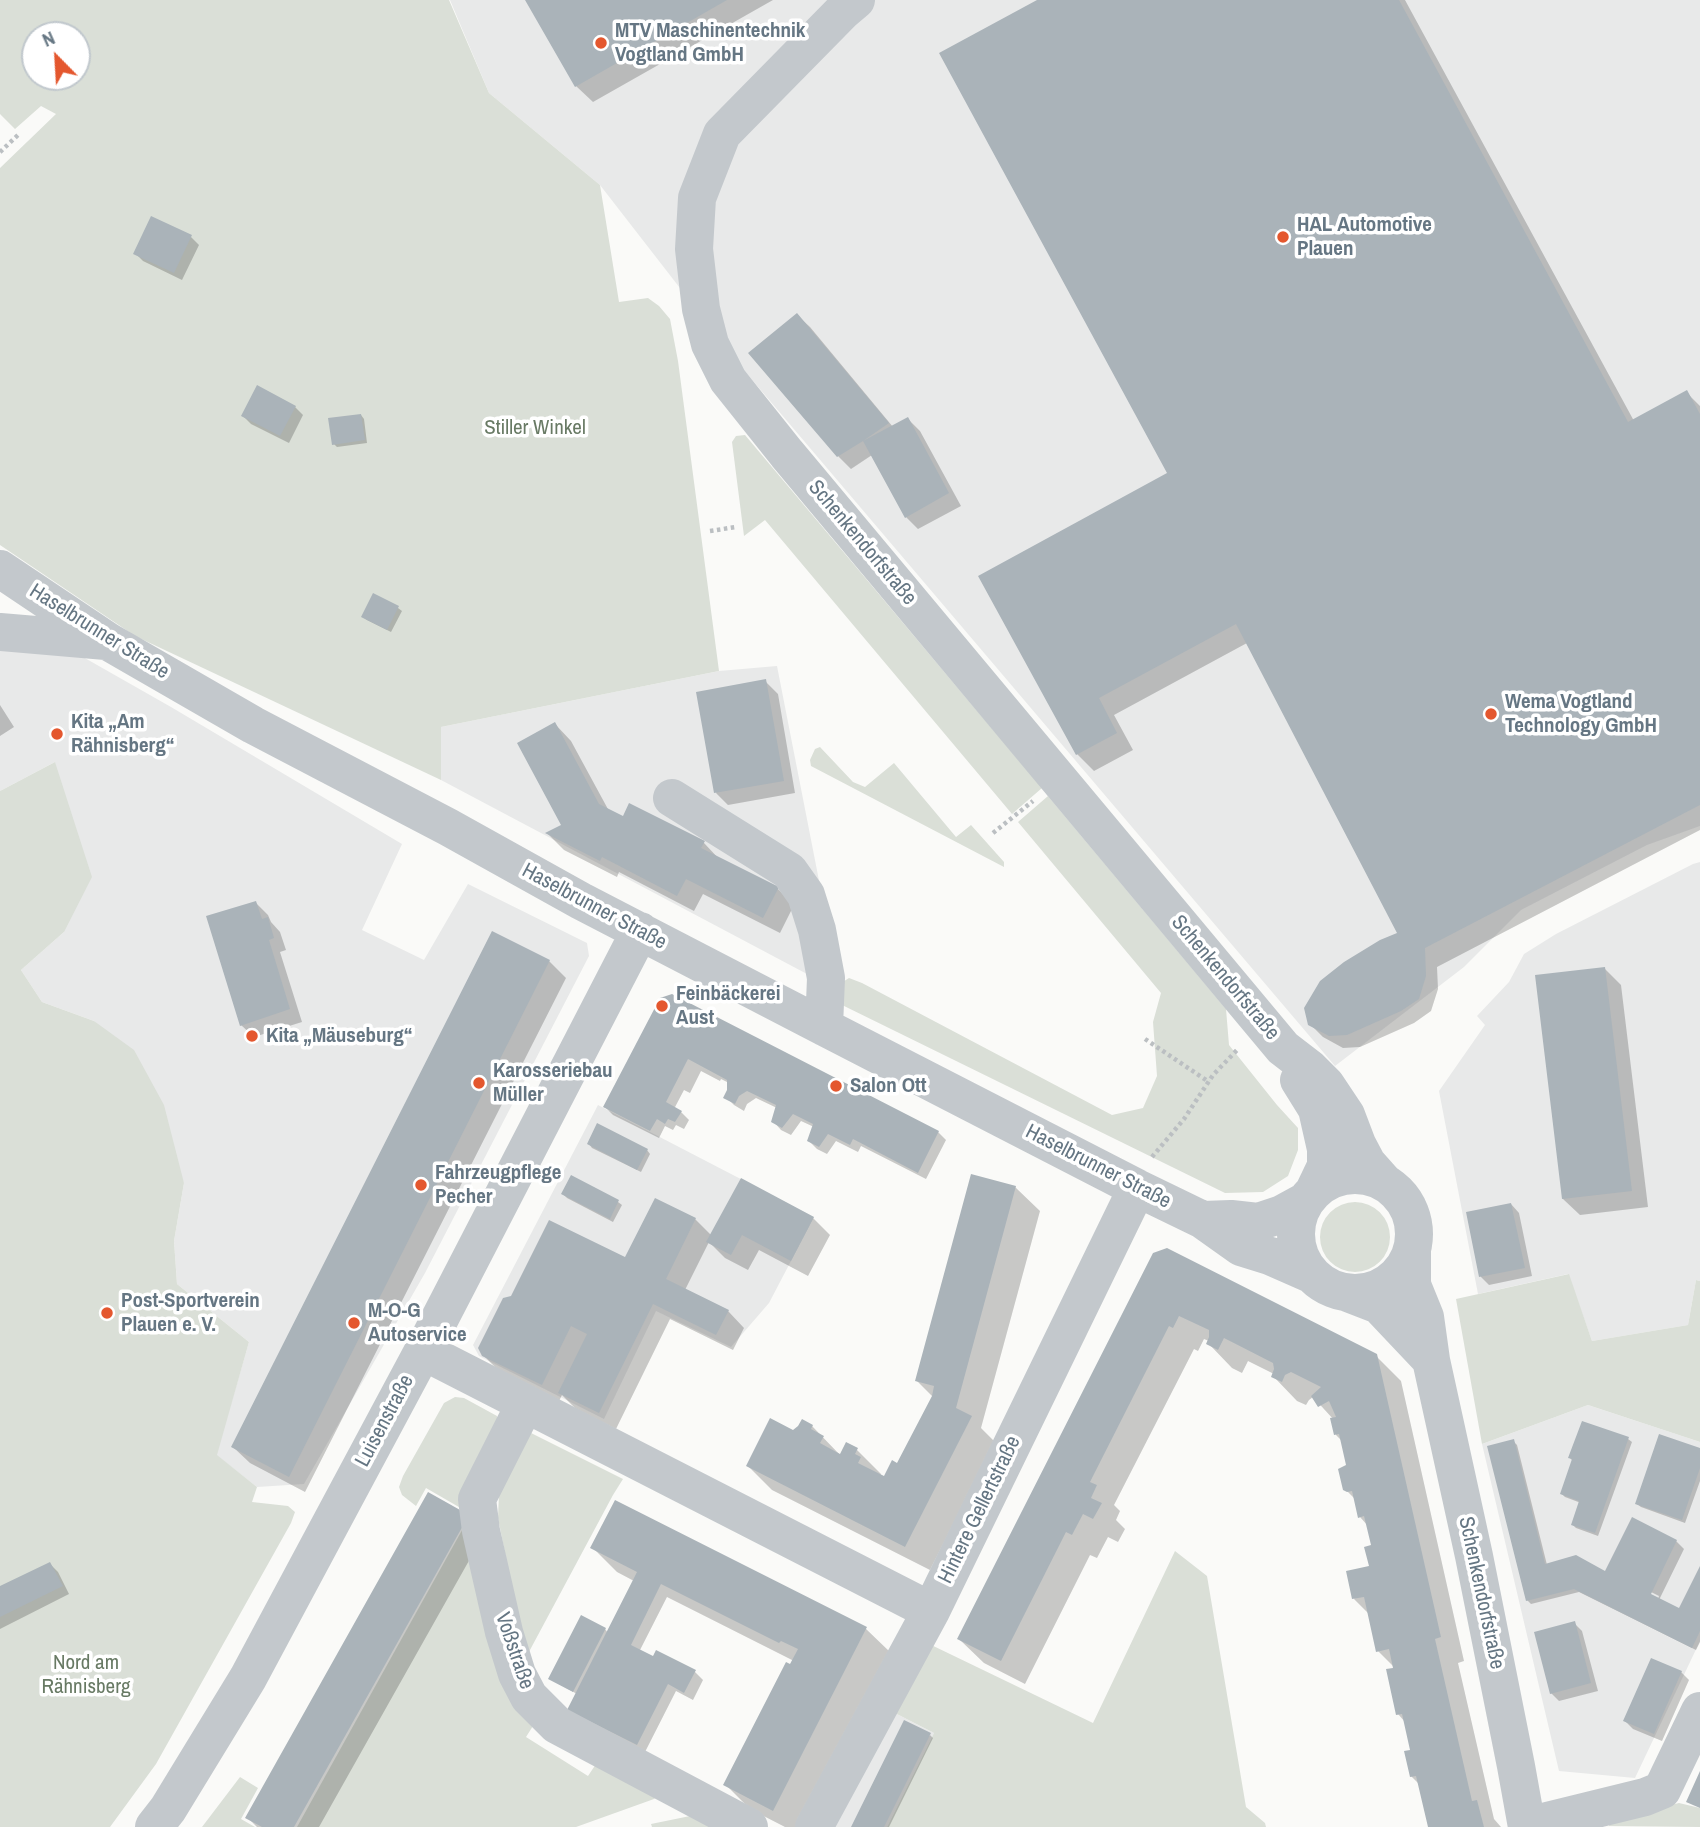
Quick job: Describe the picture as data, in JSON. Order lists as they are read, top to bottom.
{
  "streets": {
    "street": [
      "Schenkendorfstraße",
      "Haselbrunner Straße",
      "Luisenstraße",
      "Hintere Gellertstraße",
      "Voßstraße"
    ]
  },
  "crossings": [
    ["Schenkendorfstraße", "Haselbrunner Straße"],
    ["Haselbrunner Straße", "Luisenstraße"],
    ["Haselbrunner Straße", "Hintere Gellertstraße"]
  ],
  "parks": ["Stiller Winkel", "Nord am Rähnisberg"],
  "places": [
    "MTV Maschinentechnik Vogtland GmbH",
    "HAL Automotive Plauen",
    "Wema Vogtland Technology GmbH",
    "Kita „Am Rähnisberg“",
    "Feinbäckerei Aust",
    "Kita „Mäuseburg“",
    "Karosseriebau Müller",
    "Salon Ott",
    "Fahrzeugpflege Pecher",
    "Post-Sportverein Plauen e. V.",
    "M-O-G Autoservice"
  ],
  "north": "top left"
}
